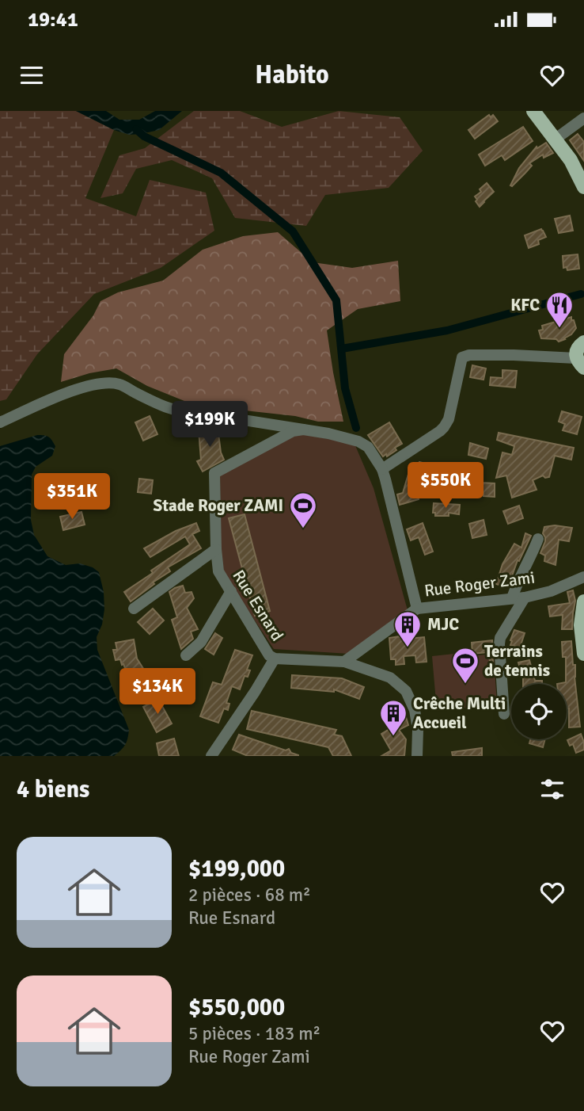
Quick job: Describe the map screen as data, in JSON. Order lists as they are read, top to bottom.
{
  "streets": {
    "street": ["Rue Roger Zami", "Rue Esnard"]
  },
  "crossings": [
    ["Rue Roger Zami", "Rue Esnard"]
  ],
  "places": {
    "restaurant": ["KFC"],
    "sports": ["Stade Roger ZAMI", "Terrains de tennis"],
    "building": ["MJC", "Crêche Multi Accueil"]
  },
  "page": {
    "status": "19:41",
    "header": "Habito",
    "price": [
      "$199K",
      "$550K",
      "$351K",
      "$134K"
    ],
    "heading": "4 biens",
    "list": [
      {
        "name": "$199,000",
        "note": "2 pièces · 68 m² · Rue Esnard"
      },
      {
        "name": "$550,000",
        "note": "5 pièces · 183 m² · Rue Roger Zami"
      }
    ]
  }
}
